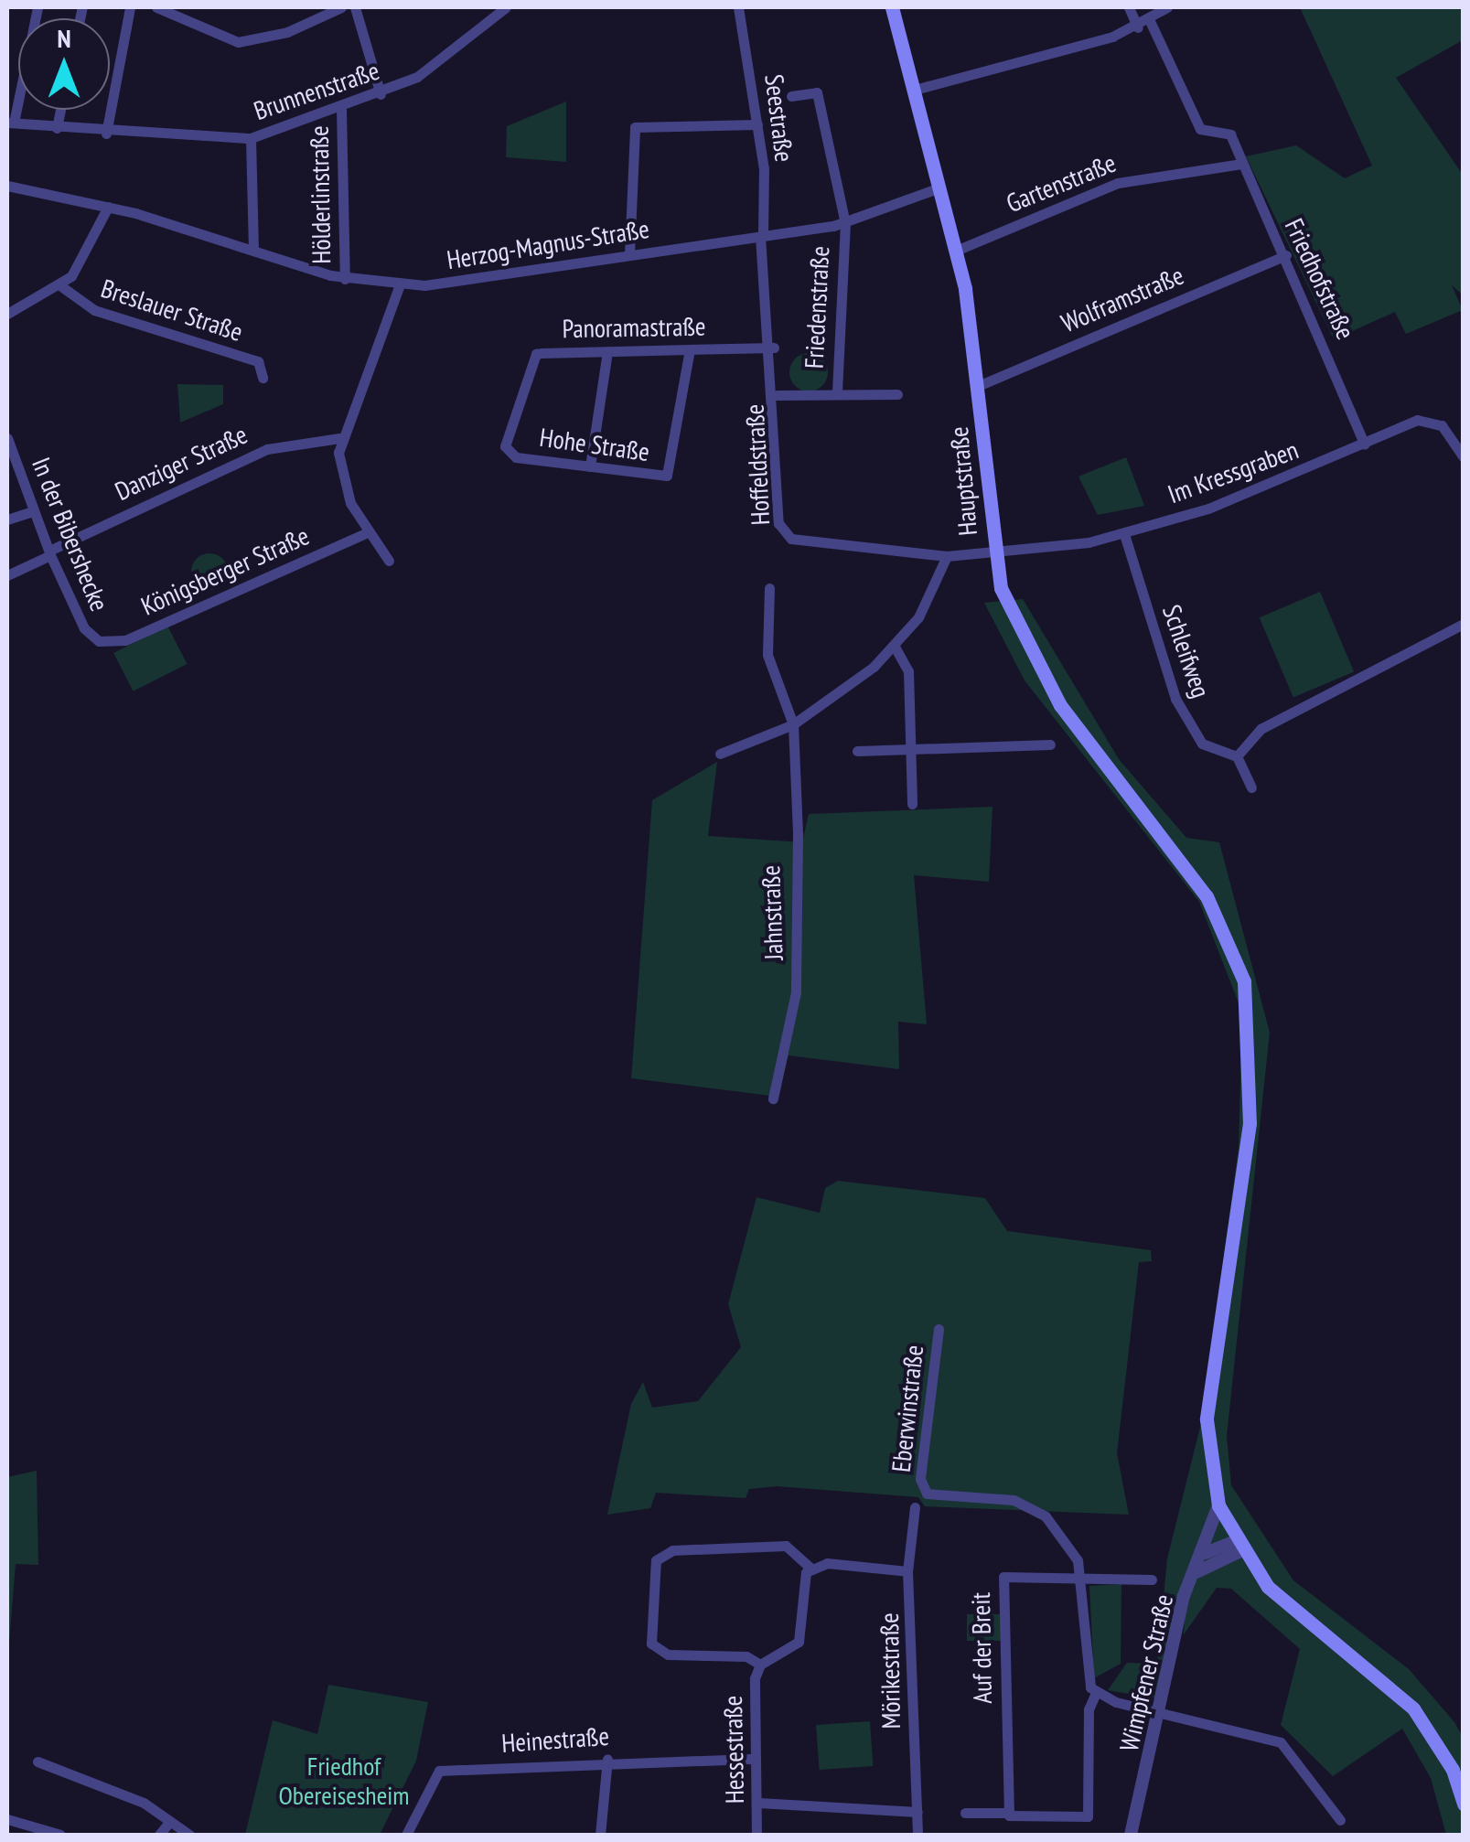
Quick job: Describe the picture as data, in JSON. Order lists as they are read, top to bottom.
{
  "streets": {
    "main road": ["Hauptstraße"],
    "street": [
      "Brunnenstraße",
      "Seestraße",
      "Gartenstraße",
      "Hölderlinstraße",
      "Herzog-Magnus-Straße",
      "Friedhofstraße",
      "Wolframstraße",
      "Friedenstraße",
      "Breslauer Straße",
      "Panoramastraße",
      "Hohe Straße",
      "Danziger Straße",
      "Hoffeldstraße",
      "Im Kressgraben",
      "In der Bibershecke",
      "Königsberger Straße",
      "Schleifweg",
      "Jahnstraße",
      "Eberwinstraße",
      "Auf der Breit",
      "Mörikestraße",
      "Wimpfener Straße",
      "Heinestraße",
      "Hessestraße"
    ]
  },
  "crossings": [
    ["Brunnenstraße", "Hölderlinstraße"],
    ["Seestraße", "Herzog-Magnus-Straße"],
    ["Seestraße", "Hoffeldstraße"],
    ["Gartenstraße", "Friedhofstraße"],
    ["Gartenstraße", "Hauptstraße"],
    ["Hölderlinstraße", "Herzog-Magnus-Straße"],
    ["Herzog-Magnus-Straße", "Friedenstraße"],
    ["Herzog-Magnus-Straße", "Hoffeldstraße"],
    ["Herzog-Magnus-Straße", "Hauptstraße"],
    ["Friedhofstraße", "Wolframstraße"],
    ["Friedhofstraße", "Im Kressgraben"],
    ["Wolframstraße", "Hauptstraße"],
    ["Panoramastraße", "Hohe Straße"],
    ["Panoramastraße", "Hoffeldstraße"],
    ["Danziger Straße", "In der Bibershecke"],
    ["Hoffeldstraße", "Im Kressgraben"],
    ["Hoffeldstraße", "Hauptstraße"],
    ["Im Kressgraben", "Hauptstraße"],
    ["Im Kressgraben", "Schleifweg"],
    ["Hauptstraße", "Wimpfener Straße"],
    ["In der Bibershecke", "Königsberger Straße"],
    ["Eberwinstraße", "Auf der Breit"],
    ["Heinestraße", "Hessestraße"]
  ],
  "parks": ["Friedhof Obereisesheim"],
  "north": "top"
}
